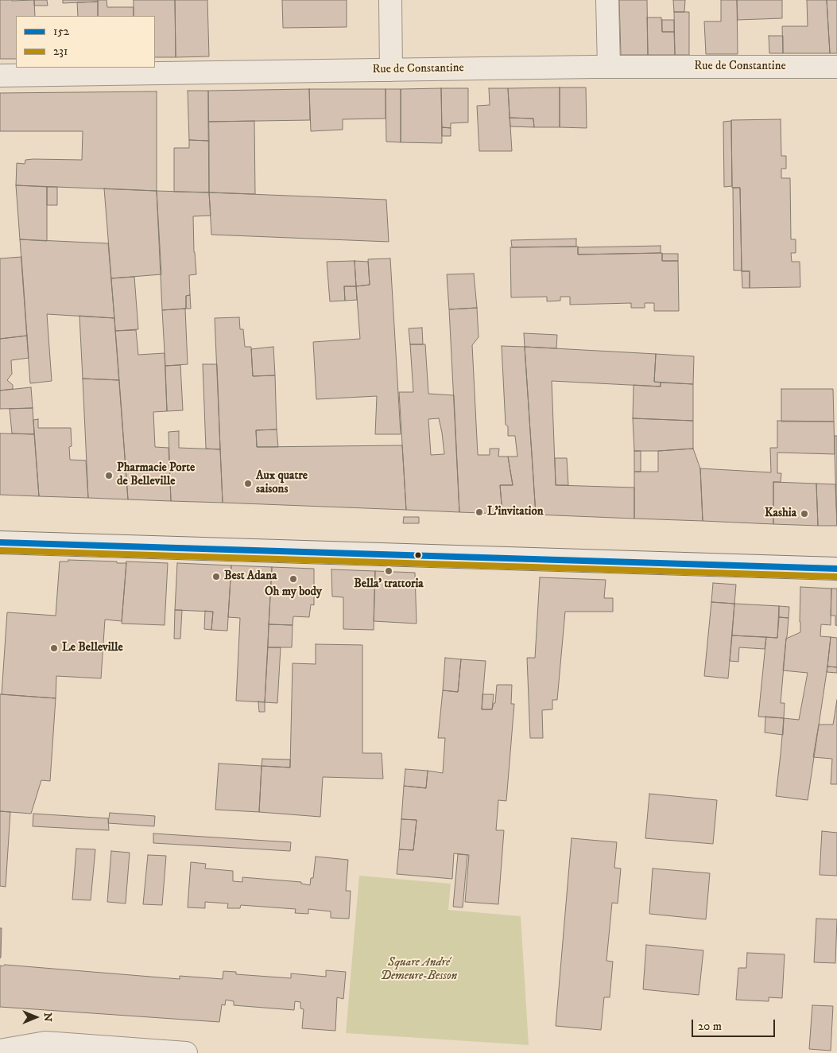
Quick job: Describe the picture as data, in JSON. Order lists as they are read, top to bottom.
{
  "streets": {
    "street": ["Rue de Constantine"]
  },
  "parks": ["Square André Demeure-Besson"],
  "places": [
    "Pharmacie Porte de Belleville",
    "Aux quatre saisons",
    "L’invitation",
    "Kashia",
    "Bella' trattoria",
    "Best Adana",
    "Oh my body",
    "Le Belleville"
  ],
  "lines": ["transit line 152", "transit line 231"],
  "legend": ["152", "231"],
  "scale_bar": "20 m",
  "north": "right"
}
